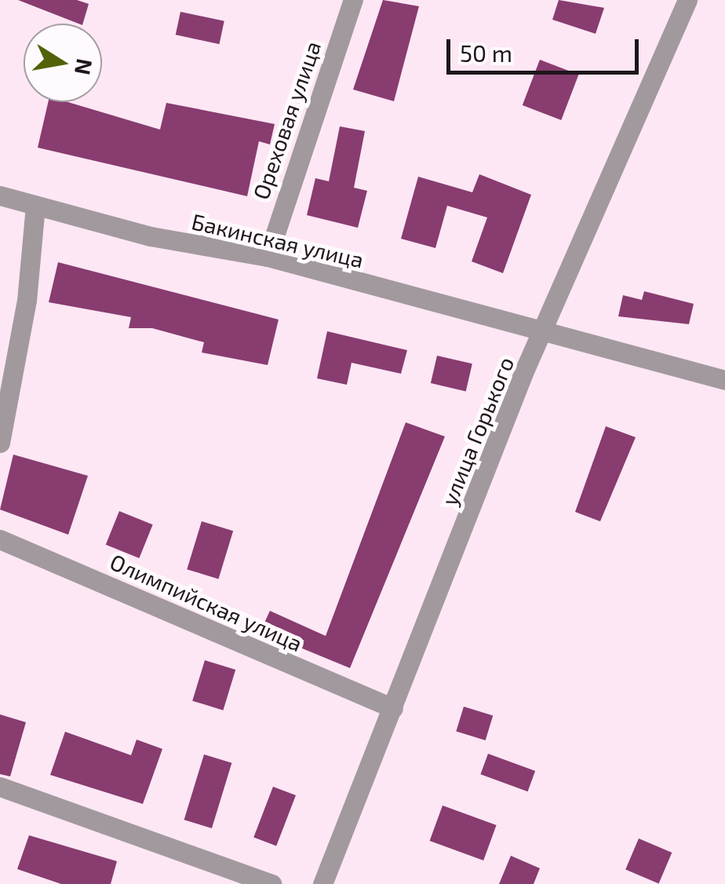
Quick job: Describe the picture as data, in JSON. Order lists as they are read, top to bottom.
{
  "streets": {
    "street": [
      "Ореховая улица",
      "Бакинская улица",
      "улица Горького",
      "Олимпийская улица"
    ]
  },
  "crossings": [
    ["Ореховая улица", "Бакинская улица"],
    ["Бакинская улица", "улица Горького"],
    ["улица Горького", "Олимпийская улица"]
  ],
  "scale_bar": "50 m",
  "north": "right"
}
